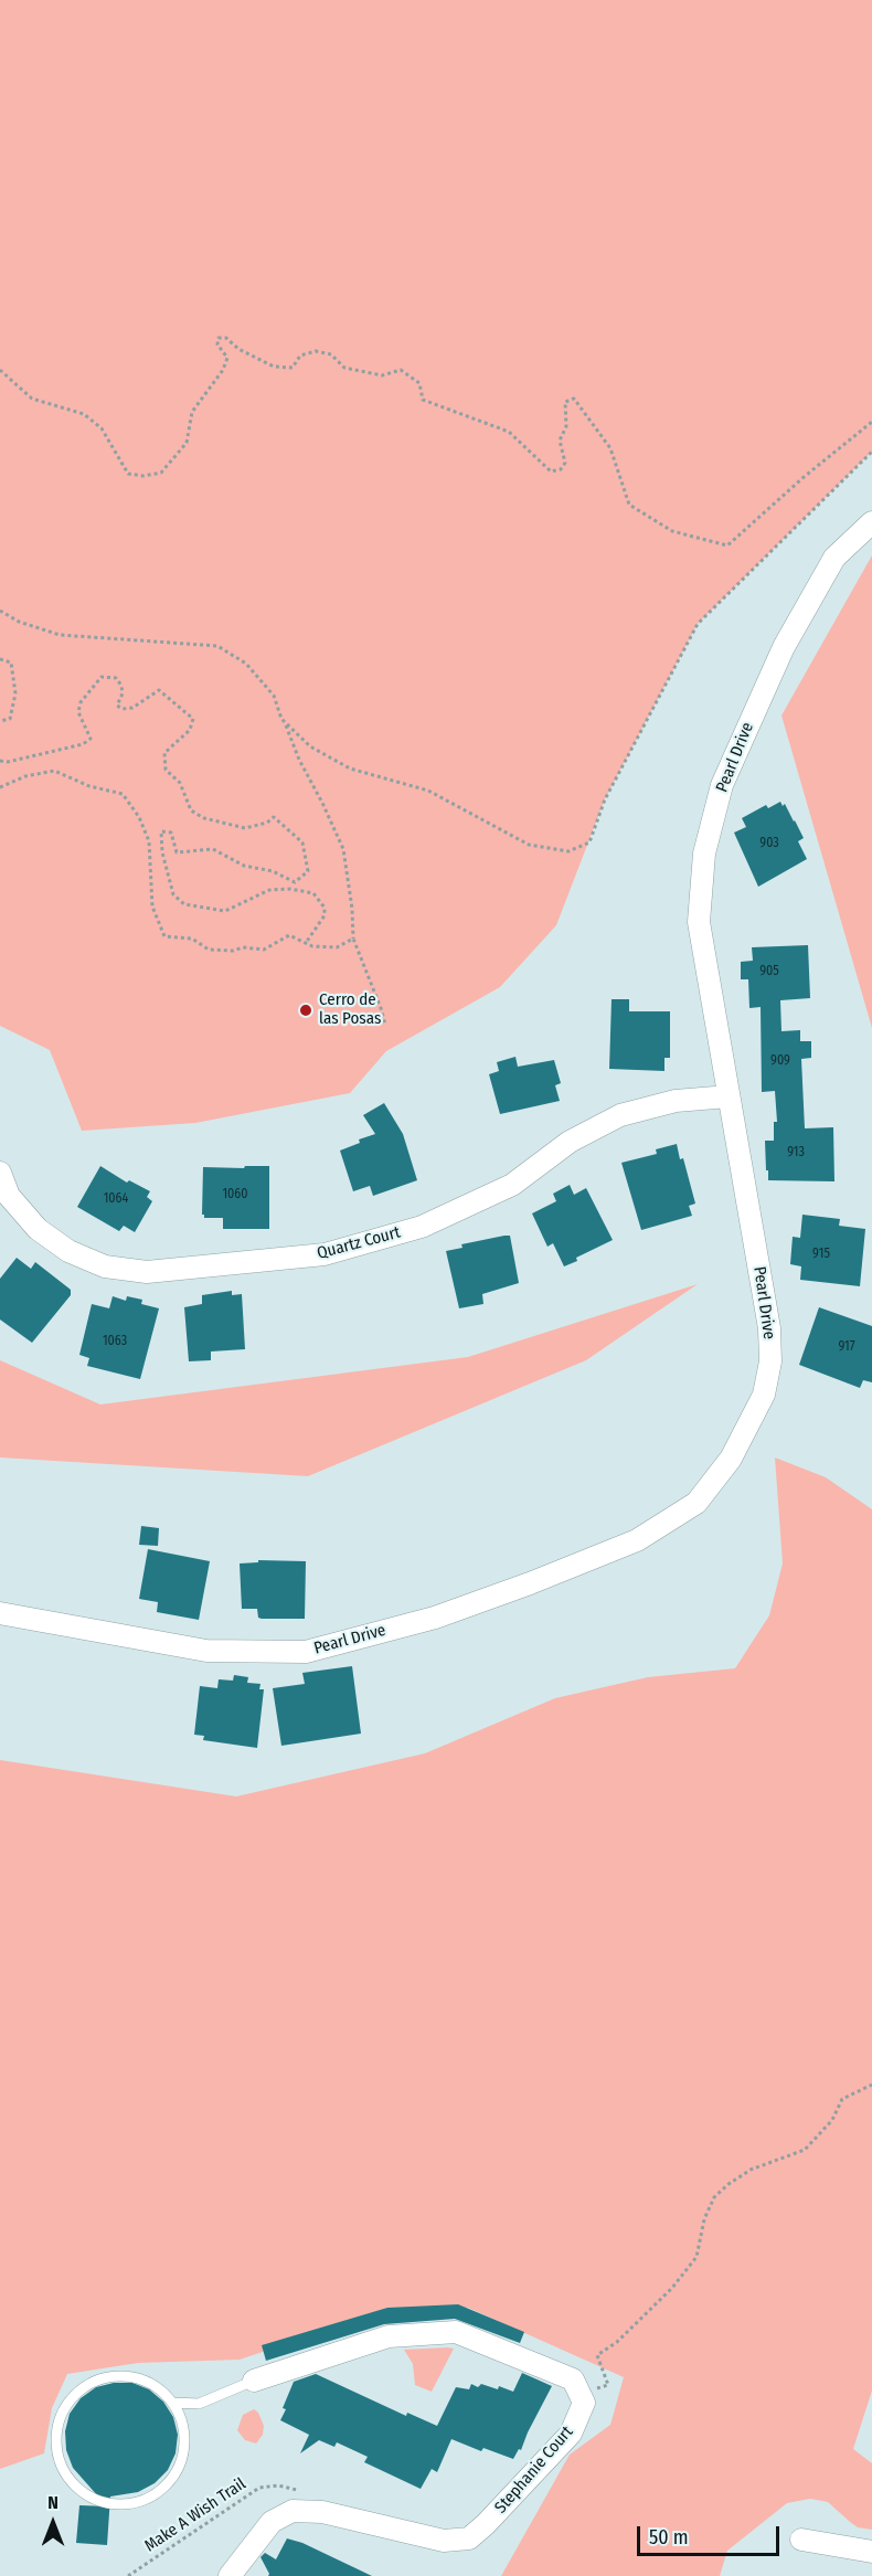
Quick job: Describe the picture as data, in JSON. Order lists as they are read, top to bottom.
{
  "streets": {
    "street": ["Pearl Drive", "Quartz Court", "Stephanie Court"],
    "path": ["Make A Wish Trail"]
  },
  "crossings": [
    ["Pearl Drive", "Quartz Court"],
    ["Stephanie Court", "Make A Wish Trail"]
  ],
  "places": ["Cerro de las Posas"],
  "house_numbers": [
    "903",
    "905",
    "909",
    "913",
    "1060",
    "1064",
    "915",
    "1063",
    "917"
  ],
  "scale_bar": "50 m",
  "north": "top"
}
